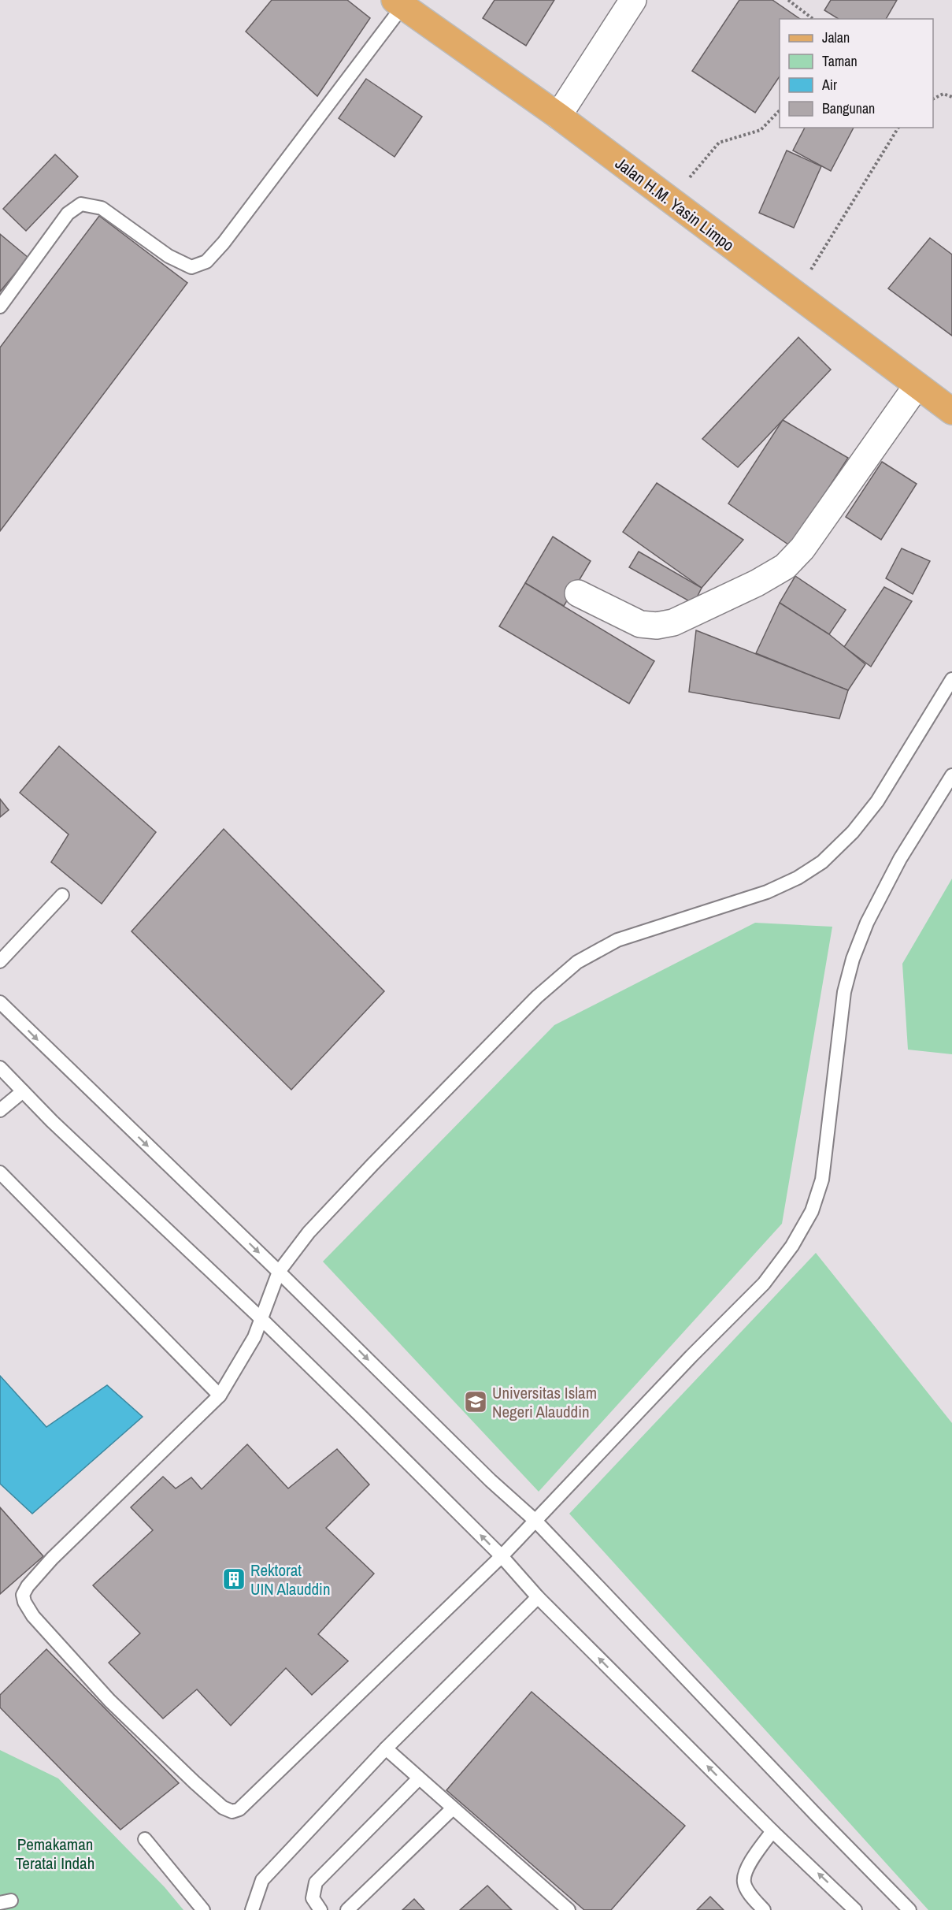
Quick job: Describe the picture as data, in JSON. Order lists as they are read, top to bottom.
{
  "streets": {
    "main road": ["Jalan H.M. Yasin Limpo"]
  },
  "parks": ["Pemakaman Teratai Indah"],
  "places": {
    "school or university": ["Universitas Islam Negeri Alauddin"],
    "building": ["Rektorat UIN Alauddin"]
  },
  "legend": [
    "Jalan",
    "Taman",
    "Air",
    "Bangunan"
  ]
}
